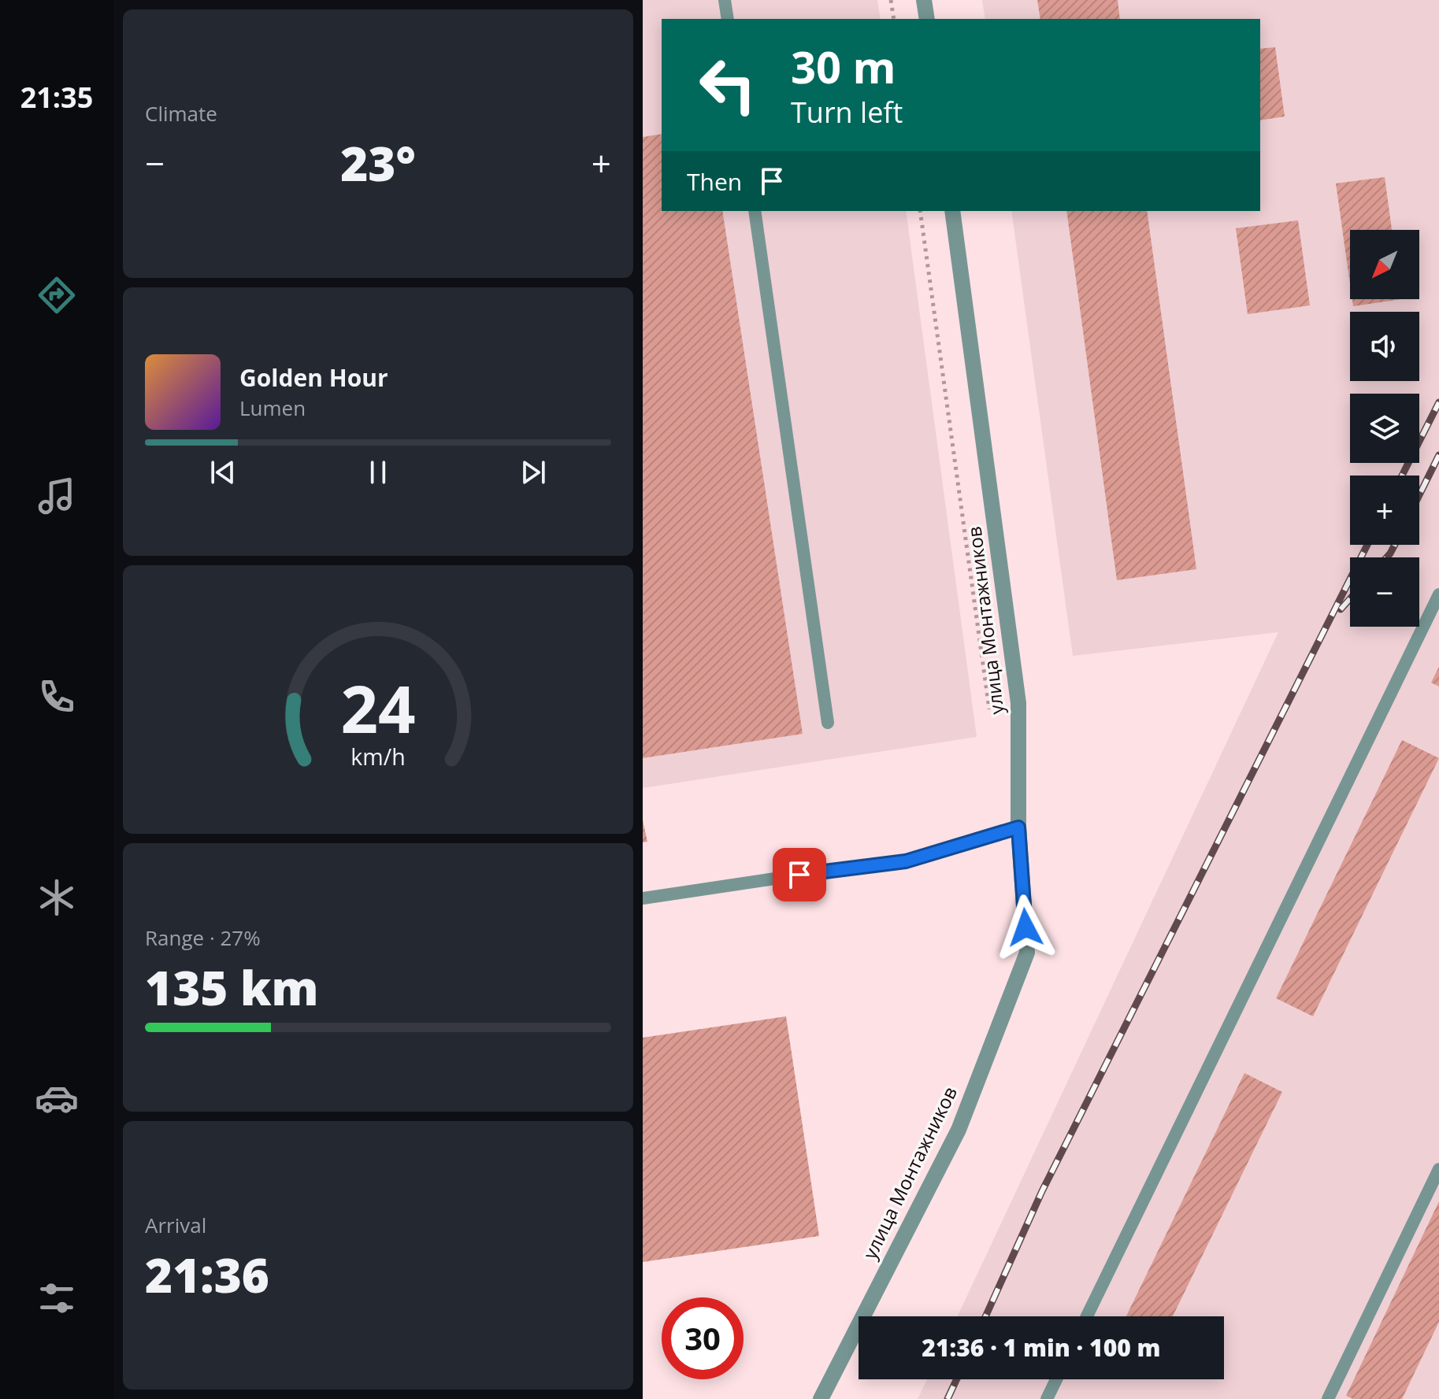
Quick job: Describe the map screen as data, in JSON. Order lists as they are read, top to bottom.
{
  "streets": {
    "street": ["улица Монтажников"]
  },
  "north": "bottom left",
  "page": {
    "tabs": "21:35",
    "tile": [
      "Climate",
      ["Range · 27%", "135 km"],
      ["Arrival", "21:36"]
    ],
    "turn": ["30 m", "Turn left"],
    "heat": ["−", "23°", "+"],
    "then": "Then",
    "map_buttons": ["+", "−"],
    "song": ["Golden Hour", "Lumen"],
    "limit": "30",
    "trip": "21:36 · 1 min · 100 m",
    "gauge": ["24", "km/h"]
  }
}
